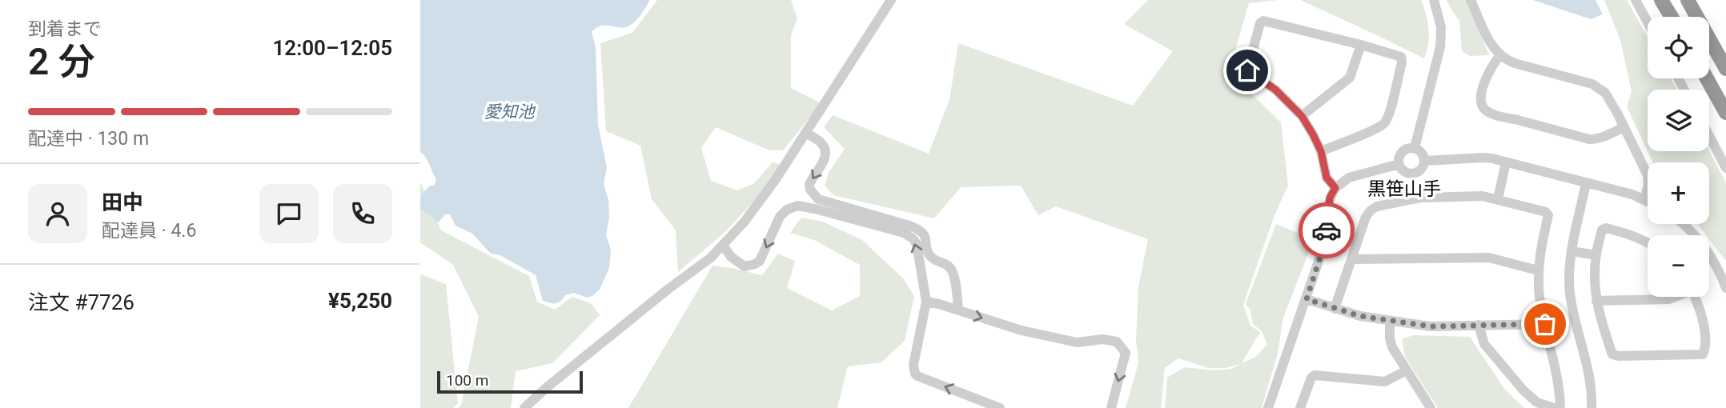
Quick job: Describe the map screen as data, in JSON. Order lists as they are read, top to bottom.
{
  "districts": ["黒笹山手"],
  "water": ["愛知池"],
  "scale_bar": "100 m",
  "page": {
    "heading": ["2 分", "到着まで", "12:00–12:05"],
    "panel": [
      "田中",
      "配達員 · 4.6",
      "注文 #7726",
      "¥5,250"
    ],
    "map_buttons": ["+", "−"],
    "bar": "配達中 · 130 m",
    "scale": "100 m"
  }
}
